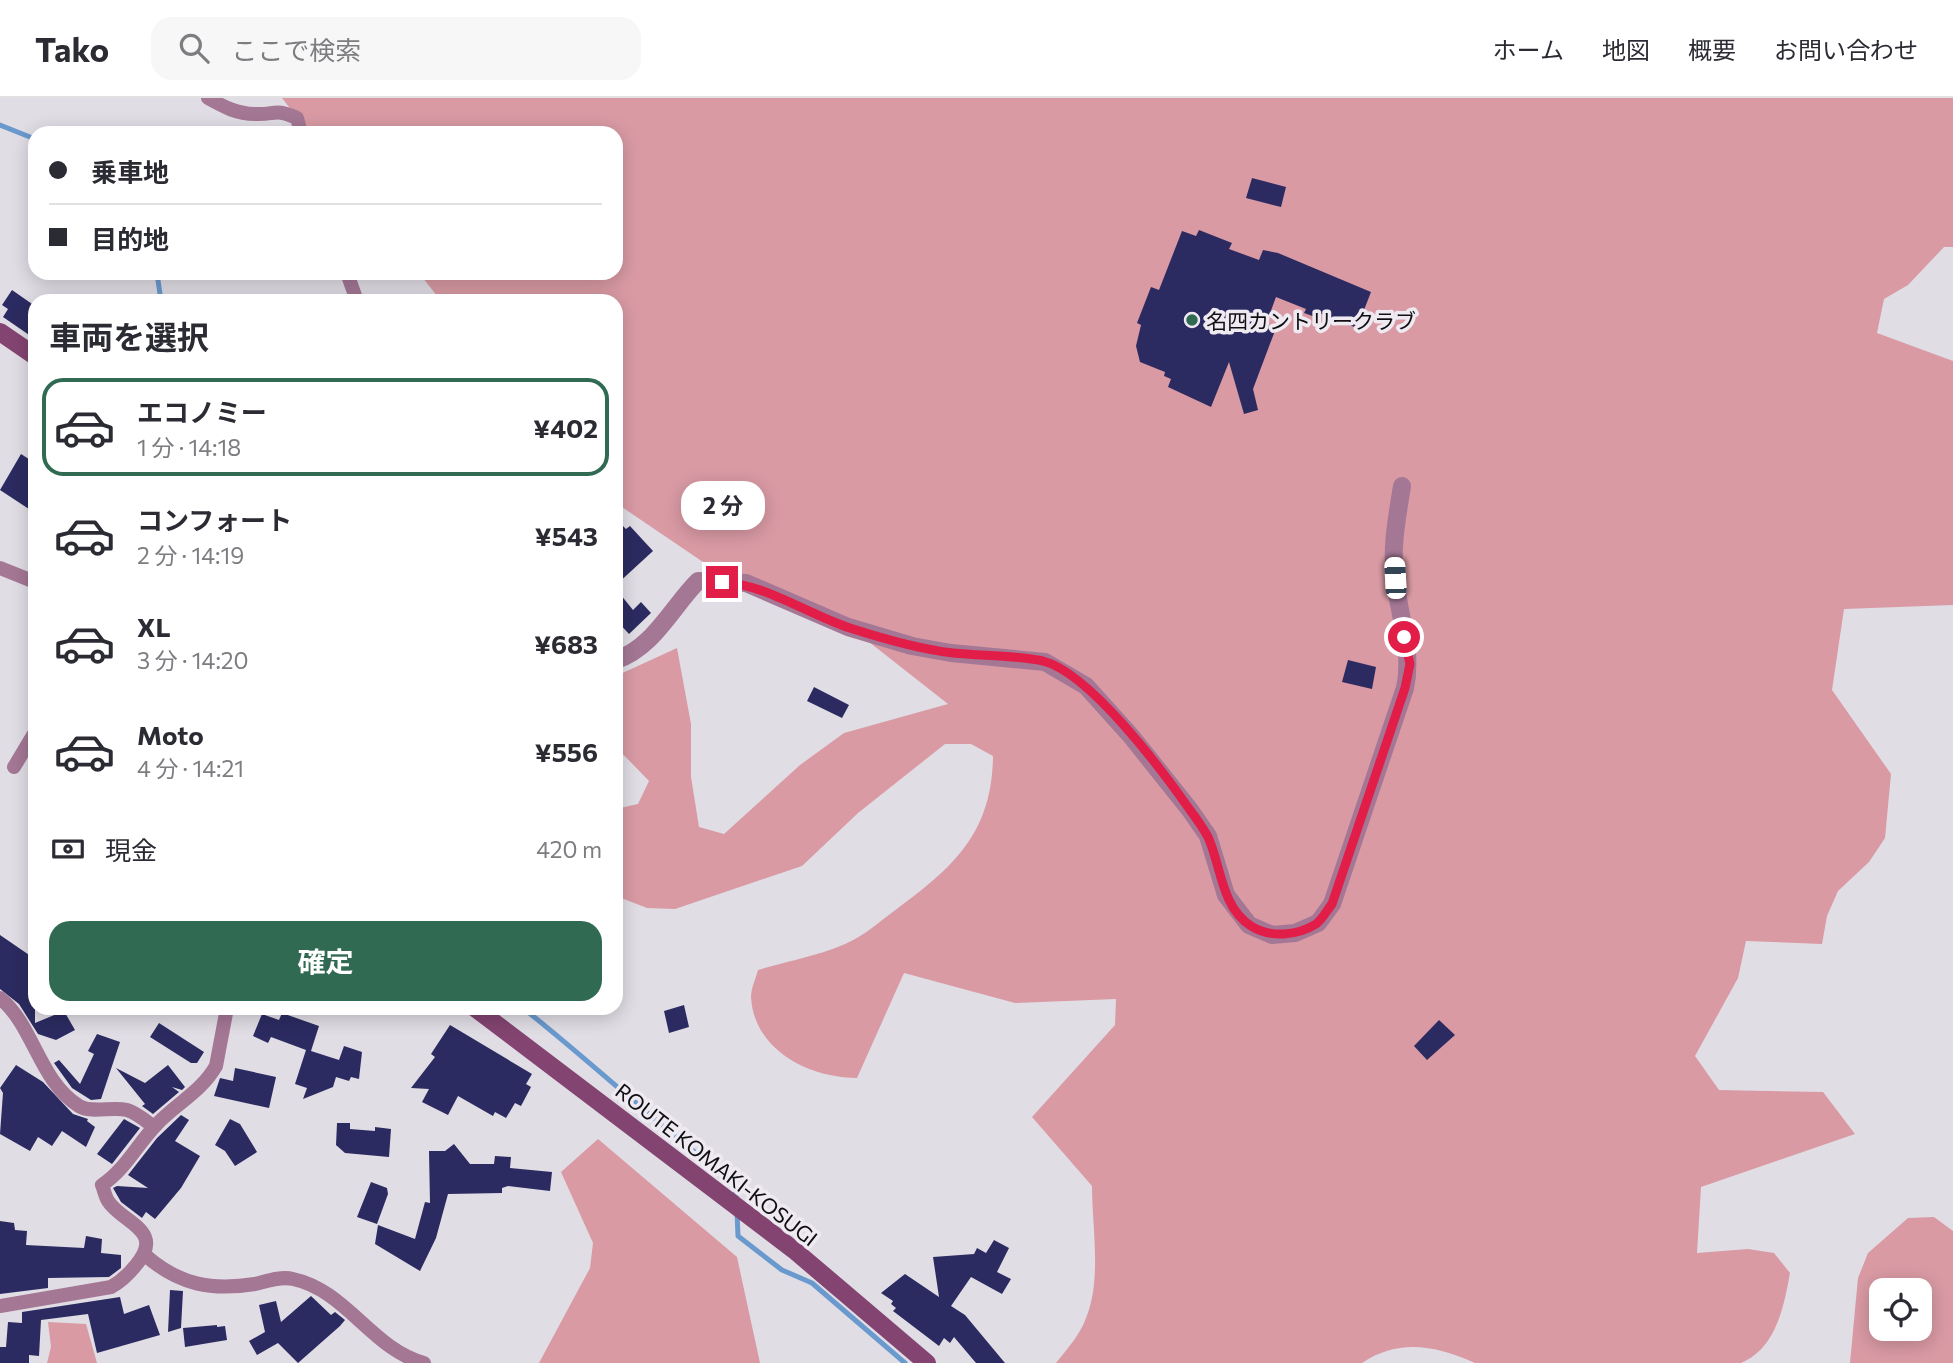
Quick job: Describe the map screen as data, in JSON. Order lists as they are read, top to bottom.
{
  "streets": {
    "main road": ["ROUTE KOMAKI-KOSUGI"]
  },
  "places": ["名四カントリークラブ"],
  "page": {
    "header": "Tako",
    "search": "ここで検索",
    "nav": [
      "ホーム",
      "地図",
      "概要",
      "お問い合わせ"
    ],
    "banner": ["乗車地", "目的地"],
    "heading": "車両を選択",
    "list": [
      {
        "name": "エコノミー",
        "note": "1 分 · 14:18",
        "value": "¥402"
      },
      {
        "name": "コンフォート",
        "note": "2 分 · 14:19",
        "value": "¥543"
      },
      {
        "name": "XL",
        "note": "3 分 · 14:20",
        "value": "¥683"
      },
      {
        "name": "Moto",
        "note": "4 分 · 14:21",
        "value": "¥556"
      }
    ],
    "bubble": "2 分",
    "pay": ["現金", "420 m"],
    "buttons": "確定"
  }
}
